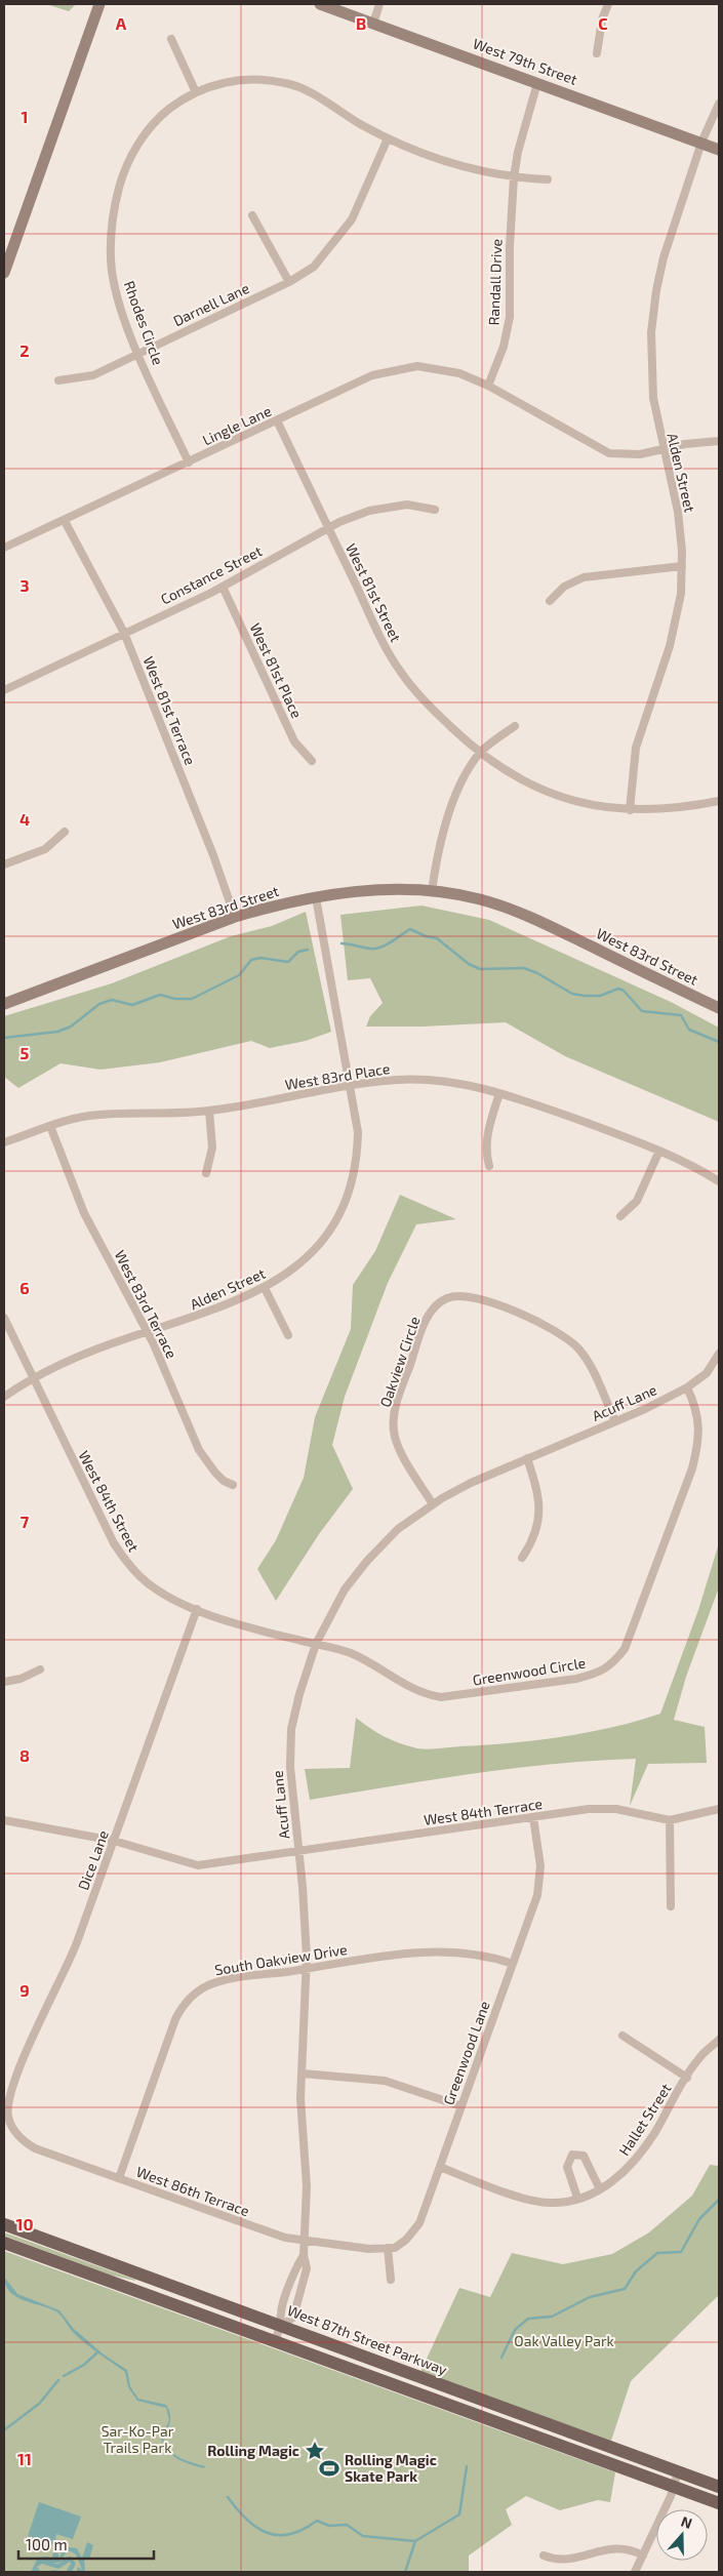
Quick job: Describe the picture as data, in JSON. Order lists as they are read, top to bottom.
{
  "streets": {
    "main road": ["West 87th Street Parkway"],
    "street": [
      "West 79th Street",
      "Randall Drive",
      "Darnell Lane",
      "Rhodes Circle",
      "Lingle Lane",
      "Alden Street",
      "Constance Street",
      "West 81st Street",
      "West 81st Place",
      "West 81st Terrace",
      "West 83rd Street",
      "West 83rd Place",
      "West 83rd Terrace",
      "Oakview Circle",
      "Acuff Lane",
      "West 84th Street",
      "Greenwood Circle",
      "West 84th Terrace",
      "Dice Lane",
      "South Oakview Drive",
      "Greenwood Lane",
      "Hallet Street",
      "West 86th Terrace"
    ]
  },
  "crossings": [
    ["West 79th Street", "Randall Drive"],
    ["West 79th Street", "Alden Street"],
    ["Randall Drive", "Rhodes Circle"],
    ["Randall Drive", "Lingle Lane"],
    ["Darnell Lane", "Rhodes Circle"],
    ["Rhodes Circle", "Lingle Lane"],
    ["Lingle Lane", "Alden Street"],
    ["Lingle Lane", "West 81st Street"],
    ["Lingle Lane", "West 81st Terrace"],
    ["Alden Street", "West 81st Street"],
    ["Alden Street", "West 83rd Street"],
    ["Alden Street", "West 83rd Place"],
    ["Alden Street", "West 83rd Terrace"],
    ["Alden Street", "West 84th Street"],
    ["Constance Street", "West 81st Street"],
    ["Constance Street", "West 81st Place"],
    ["Constance Street", "West 81st Terrace"],
    ["West 81st Terrace", "West 83rd Street"],
    ["West 83rd Place", "West 83rd Terrace"],
    ["Oakview Circle", "Acuff Lane"],
    ["Acuff Lane", "West 84th Street"],
    ["Acuff Lane", "Greenwood Circle"],
    ["Acuff Lane", "West 84th Terrace"],
    ["Acuff Lane", "South Oakview Drive"],
    ["Acuff Lane", "West 86th Terrace"],
    ["Acuff Lane", "West 87th Street Parkway"],
    ["West 84th Street", "Greenwood Circle"],
    ["West 84th Street", "Dice Lane"],
    ["West 84th Terrace", "Dice Lane"],
    ["West 84th Terrace", "Greenwood Lane"],
    ["Dice Lane", "West 86th Terrace"],
    ["South Oakview Drive", "Greenwood Lane"],
    ["South Oakview Drive", "West 86th Terrace"],
    ["Greenwood Lane", "West 86th Terrace"]
  ],
  "parks": ["Oak Valley Park", "Sar-Ko-Par Trails Park"],
  "places": {
    "place": ["Rolling Magic"],
    "sports": ["Rolling Magic Skate Park"]
  },
  "scale_bar": "100 m",
  "north": "top",
  "grid": {
    "columns": ["A", "B", "C"],
    "rows": [
      "1",
      "2",
      "3",
      "4",
      "5",
      "6",
      "7",
      "8",
      "9",
      "10",
      "11"
    ]
  }
}
